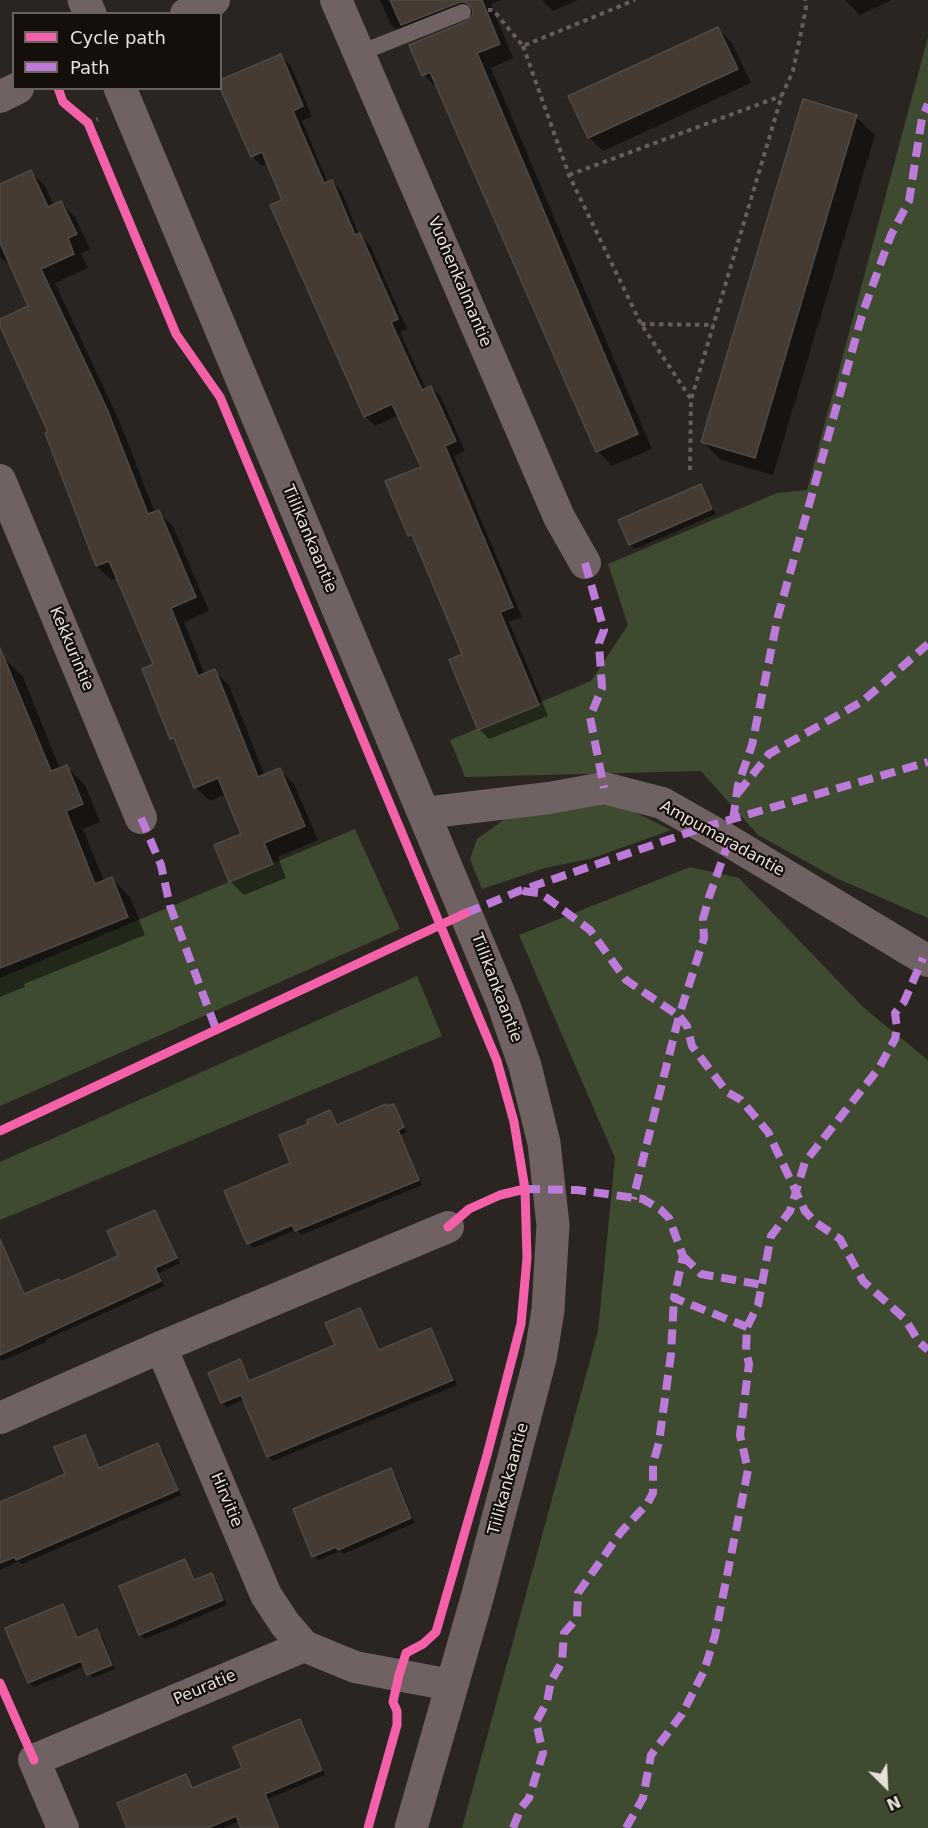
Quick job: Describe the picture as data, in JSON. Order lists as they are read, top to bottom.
{
  "streets": {
    "street": [
      "Vuohenkalmantie",
      "Tiilikankaantie",
      "Kekkurintie",
      "Ampumaradantie",
      "Hirvitie",
      "Peuratie"
    ]
  },
  "crossings": [
    ["Tiilikankaantie", "Ampumaradantie"],
    ["Hirvitie", "Peuratie"]
  ],
  "legend": ["Cycle path", "Path"],
  "north": "bottom right"
}
